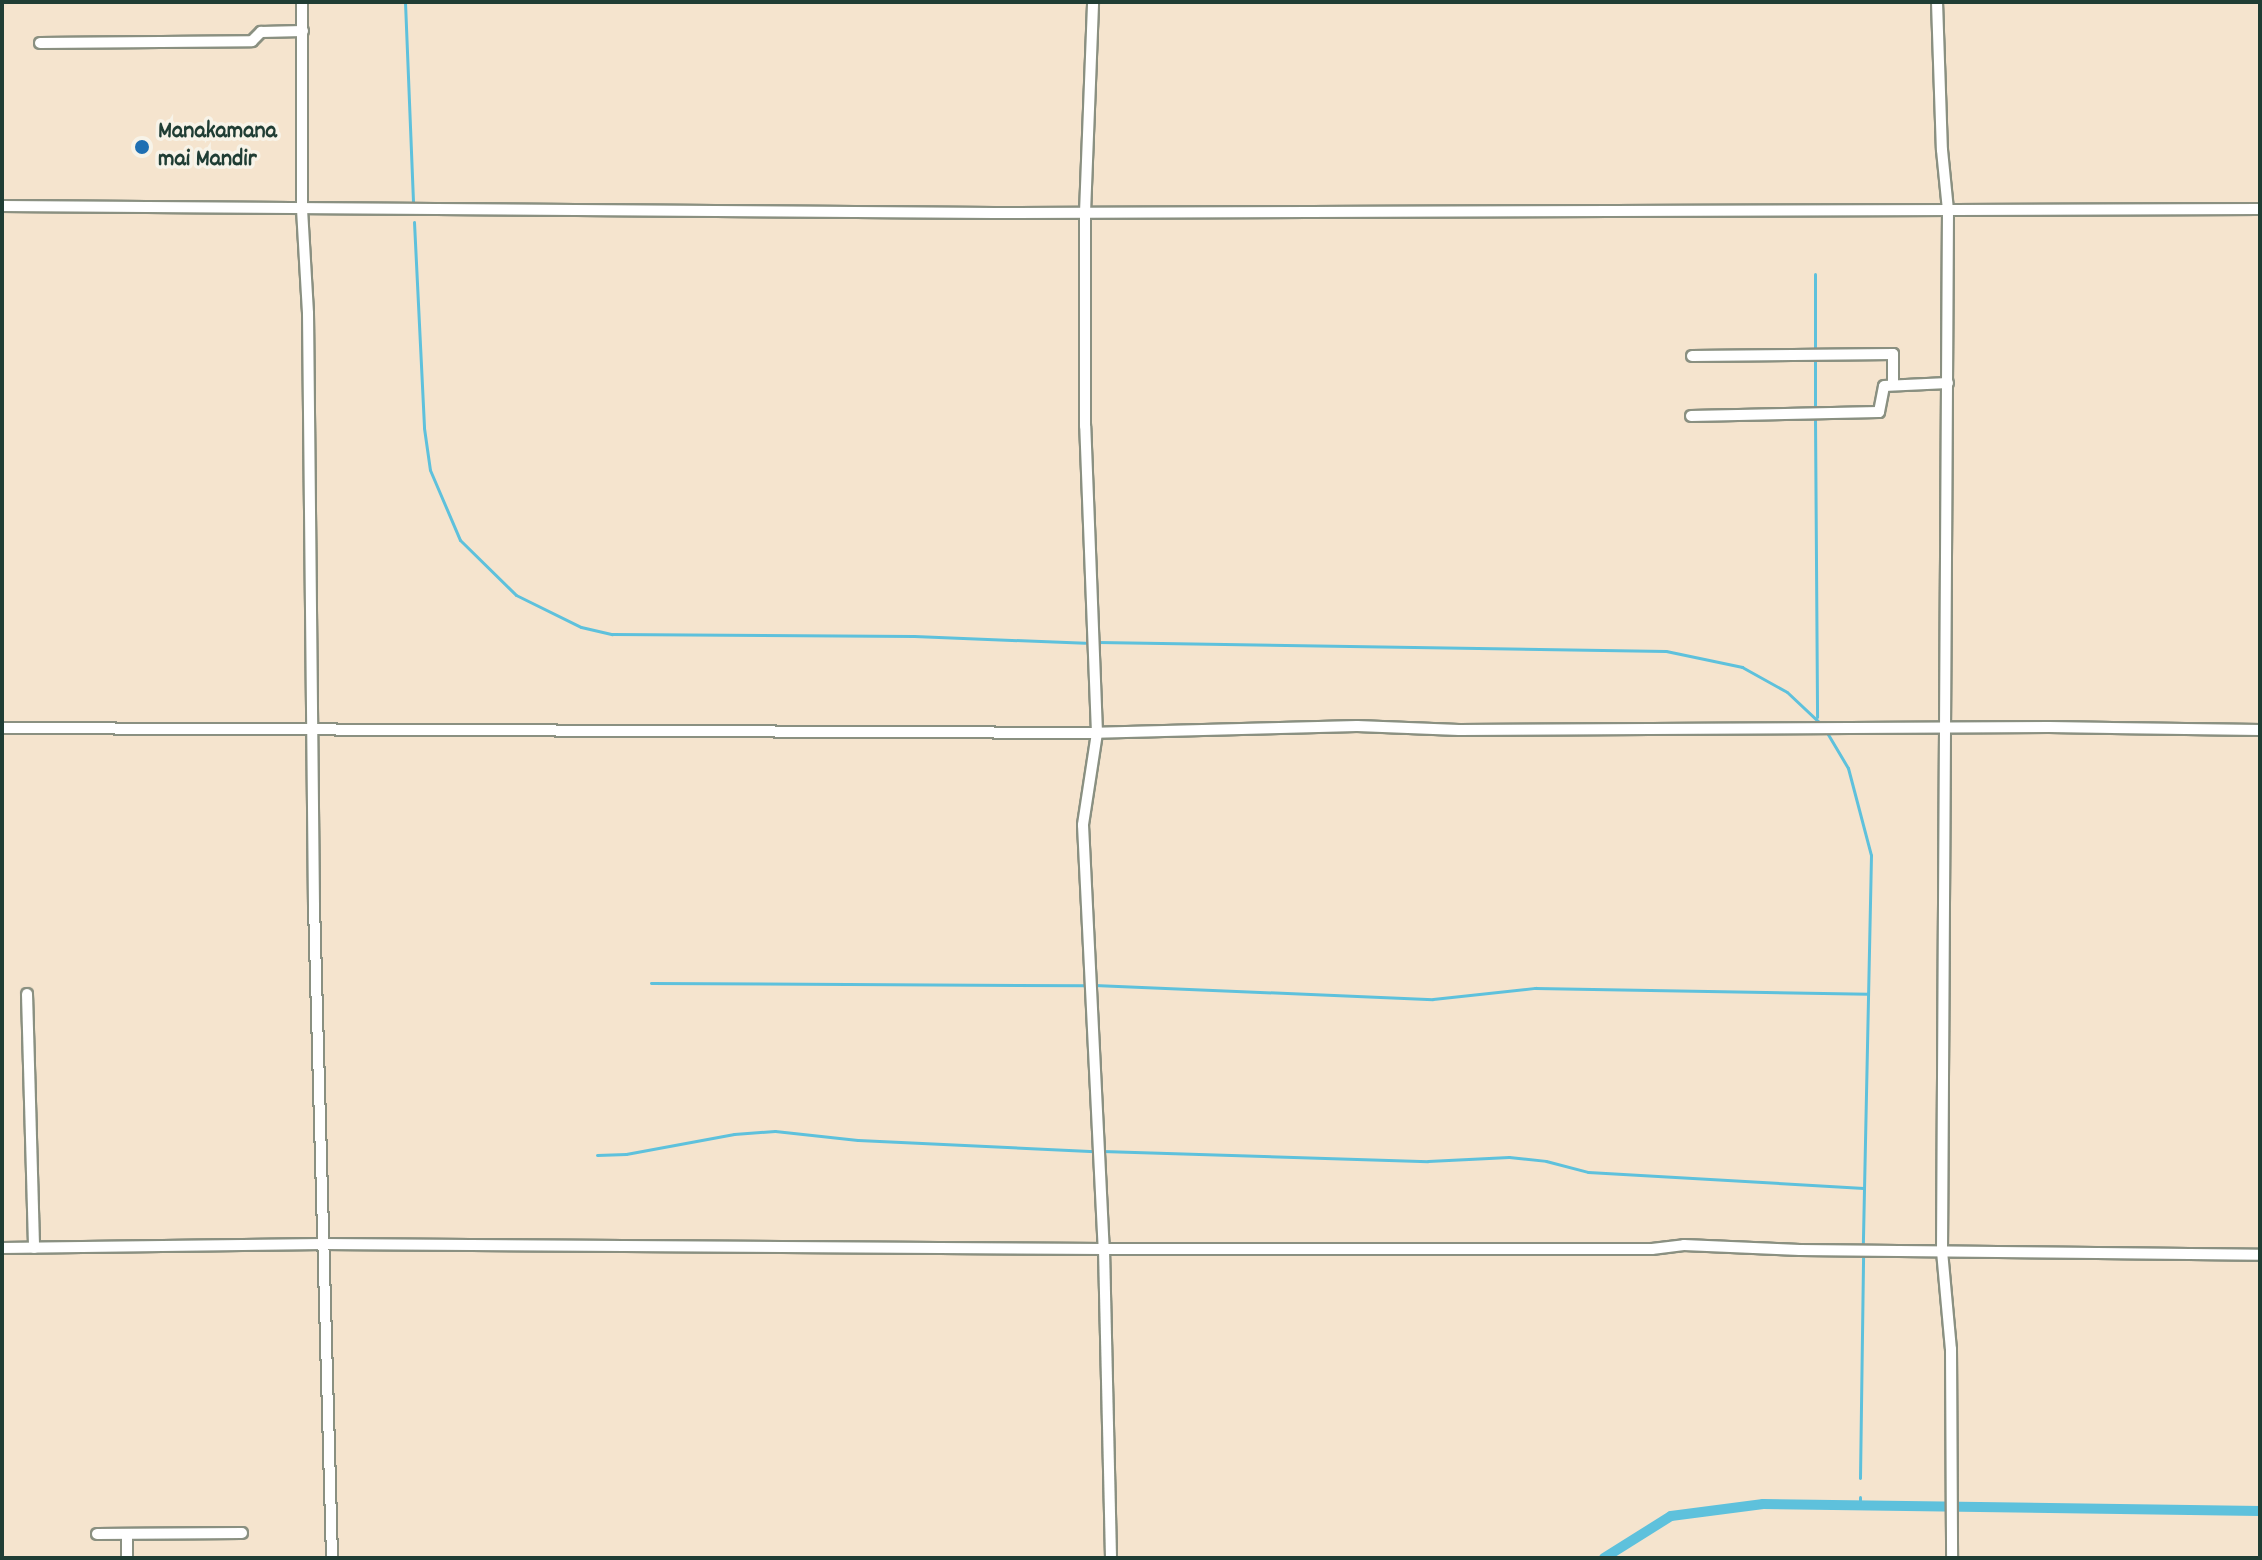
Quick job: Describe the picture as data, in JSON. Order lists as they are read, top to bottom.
{
  "places": ["Manakamana mai Mandir"]
}
